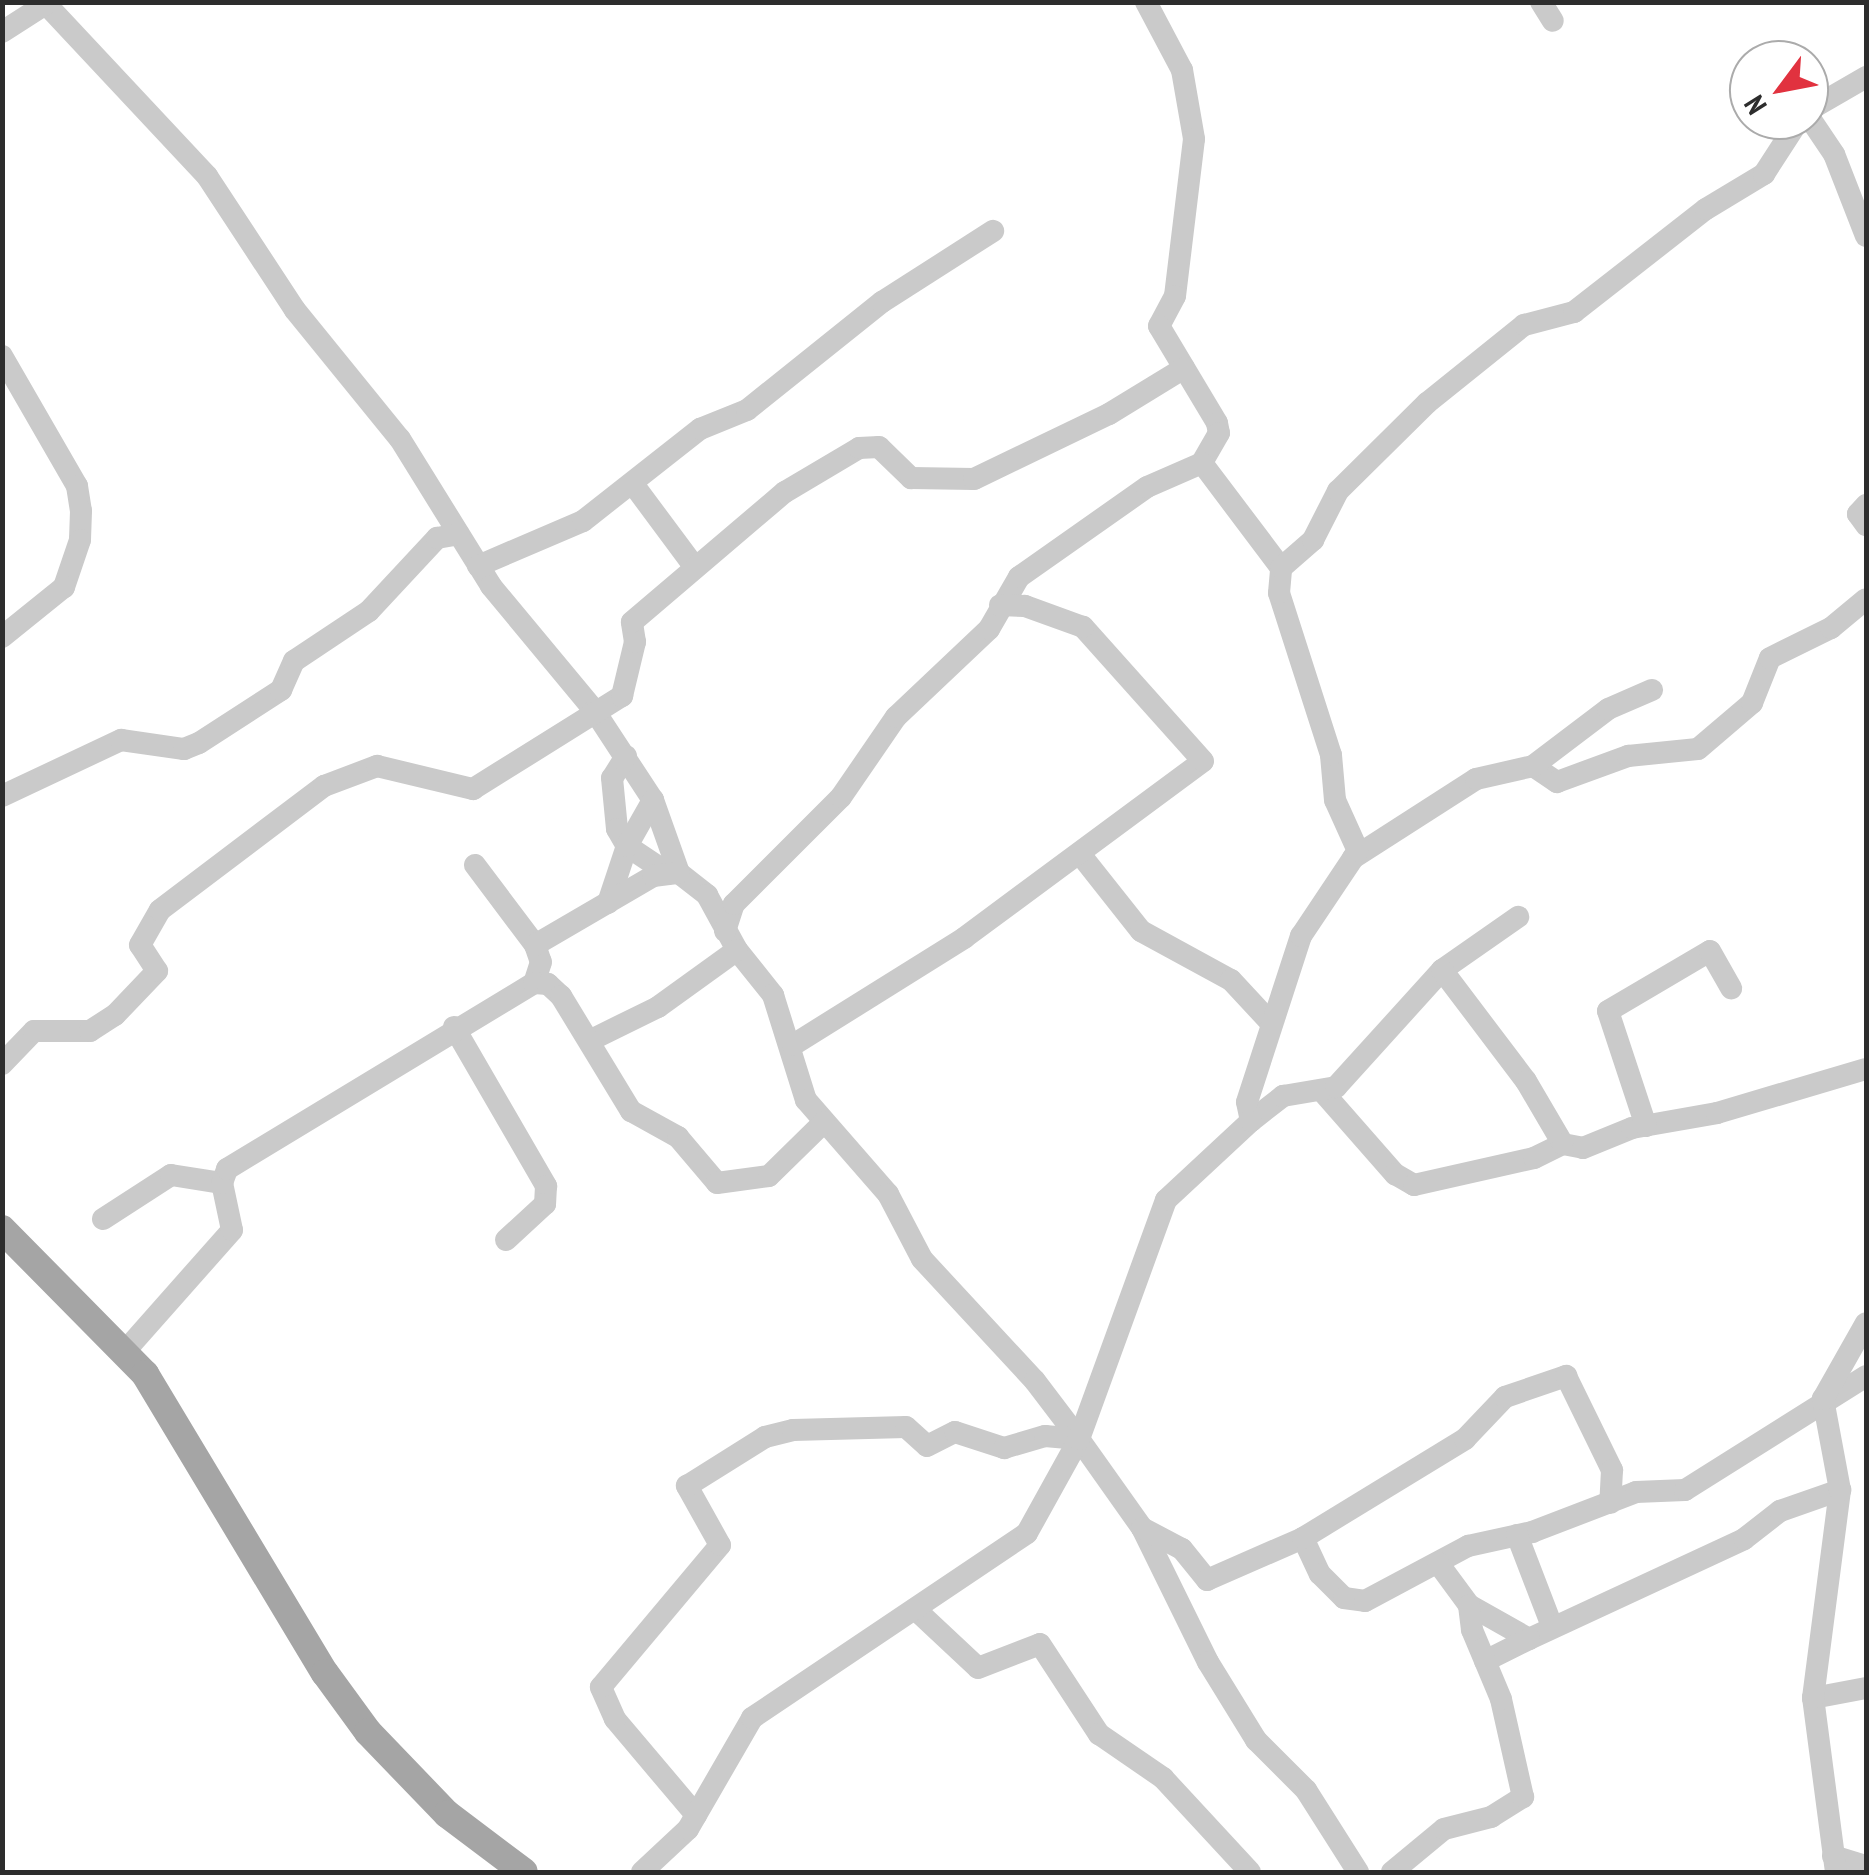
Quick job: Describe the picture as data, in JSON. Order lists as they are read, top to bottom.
{
  "north": "bottom left"
}
